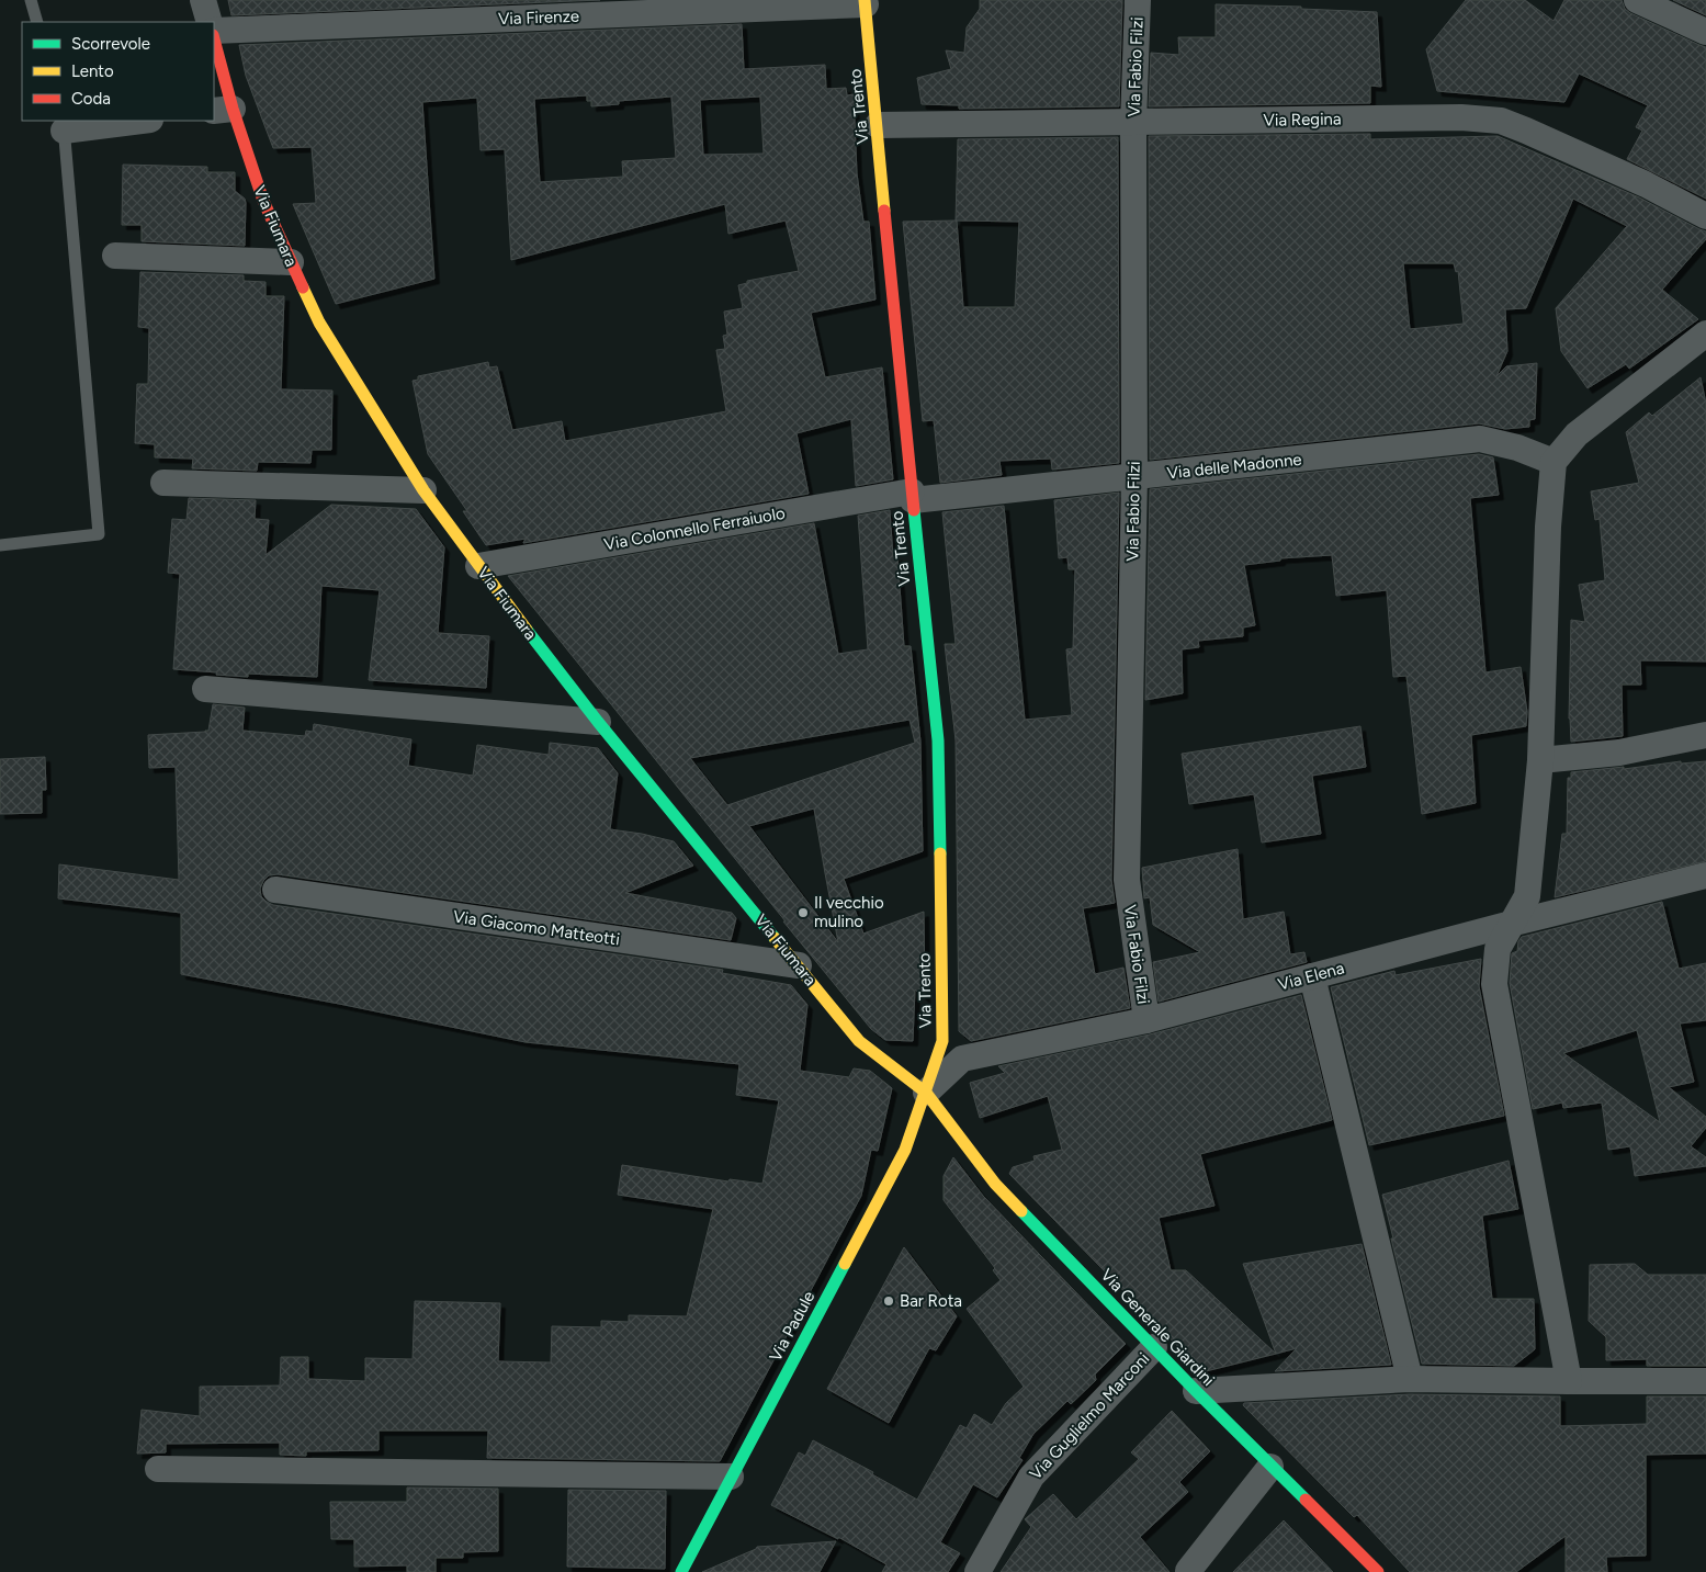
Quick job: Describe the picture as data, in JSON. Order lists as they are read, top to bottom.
{
  "streets": {
    "street": [
      "Via Firenze",
      "Via Fabio Filzi",
      "Via Trento",
      "Via Regina",
      "Via Fiumara",
      "Via delle Madonne",
      "Via Colonnello Ferraiuolo",
      "Via Giacomo Matteotti",
      "Via Elena",
      "Via Padule",
      "Via Generale Giardini",
      "Via Guglielmo Marconi"
    ]
  },
  "crossings": [
    ["Via Firenze", "Via Trento"],
    ["Via Fabio Filzi", "Via Regina"],
    ["Via Fabio Filzi", "Via delle Madonne"],
    ["Via Fabio Filzi", "Via Elena"],
    ["Via Trento", "Via Regina"],
    ["Via Trento", "Via Fiumara"],
    ["Via Trento", "Via delle Madonne"],
    ["Via Trento", "Via Colonnello Ferraiuolo"],
    ["Via Trento", "Via Elena"],
    ["Via Trento", "Via Padule"],
    ["Via Trento", "Via Generale Giardini"],
    ["Via Fiumara", "Via Colonnello Ferraiuolo"],
    ["Via Fiumara", "Via Giacomo Matteotti"],
    ["Via Fiumara", "Via Elena"],
    ["Via Fiumara", "Via Padule"],
    ["Via Fiumara", "Via Generale Giardini"],
    ["Via delle Madonne", "Via Colonnello Ferraiuolo"],
    ["Via Elena", "Via Padule"],
    ["Via Elena", "Via Generale Giardini"],
    ["Via Padule", "Via Generale Giardini"],
    ["Via Generale Giardini", "Via Guglielmo Marconi"]
  ],
  "places": ["Il vecchio mulino", "Bar Rota"],
  "legend": ["Scorrevole", "Lento", "Coda"]
}
